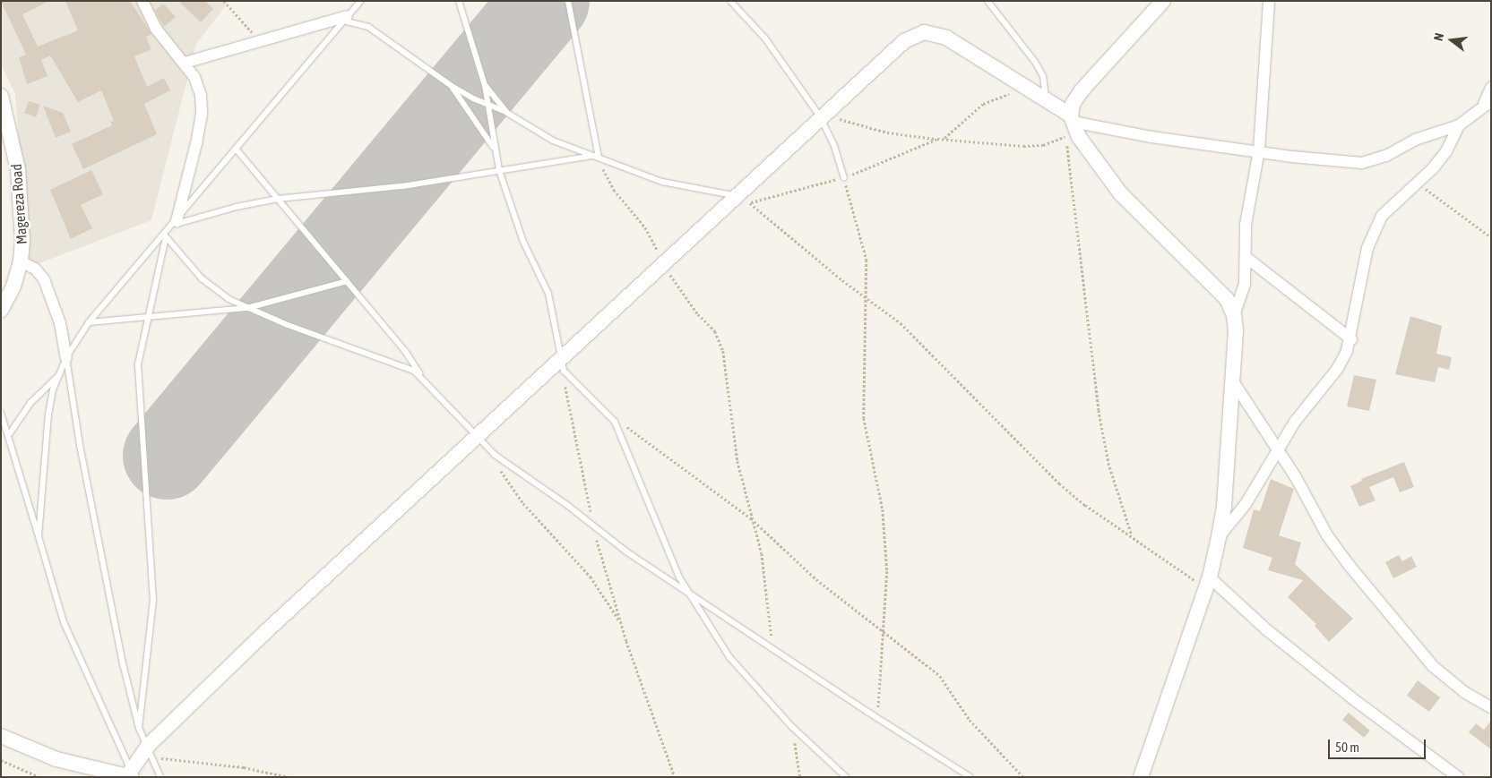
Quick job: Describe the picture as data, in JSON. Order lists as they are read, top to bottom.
{
  "streets": {
    "street": ["Magereza Road"]
  },
  "scale_bar": "50 m",
  "north": "left"
}
